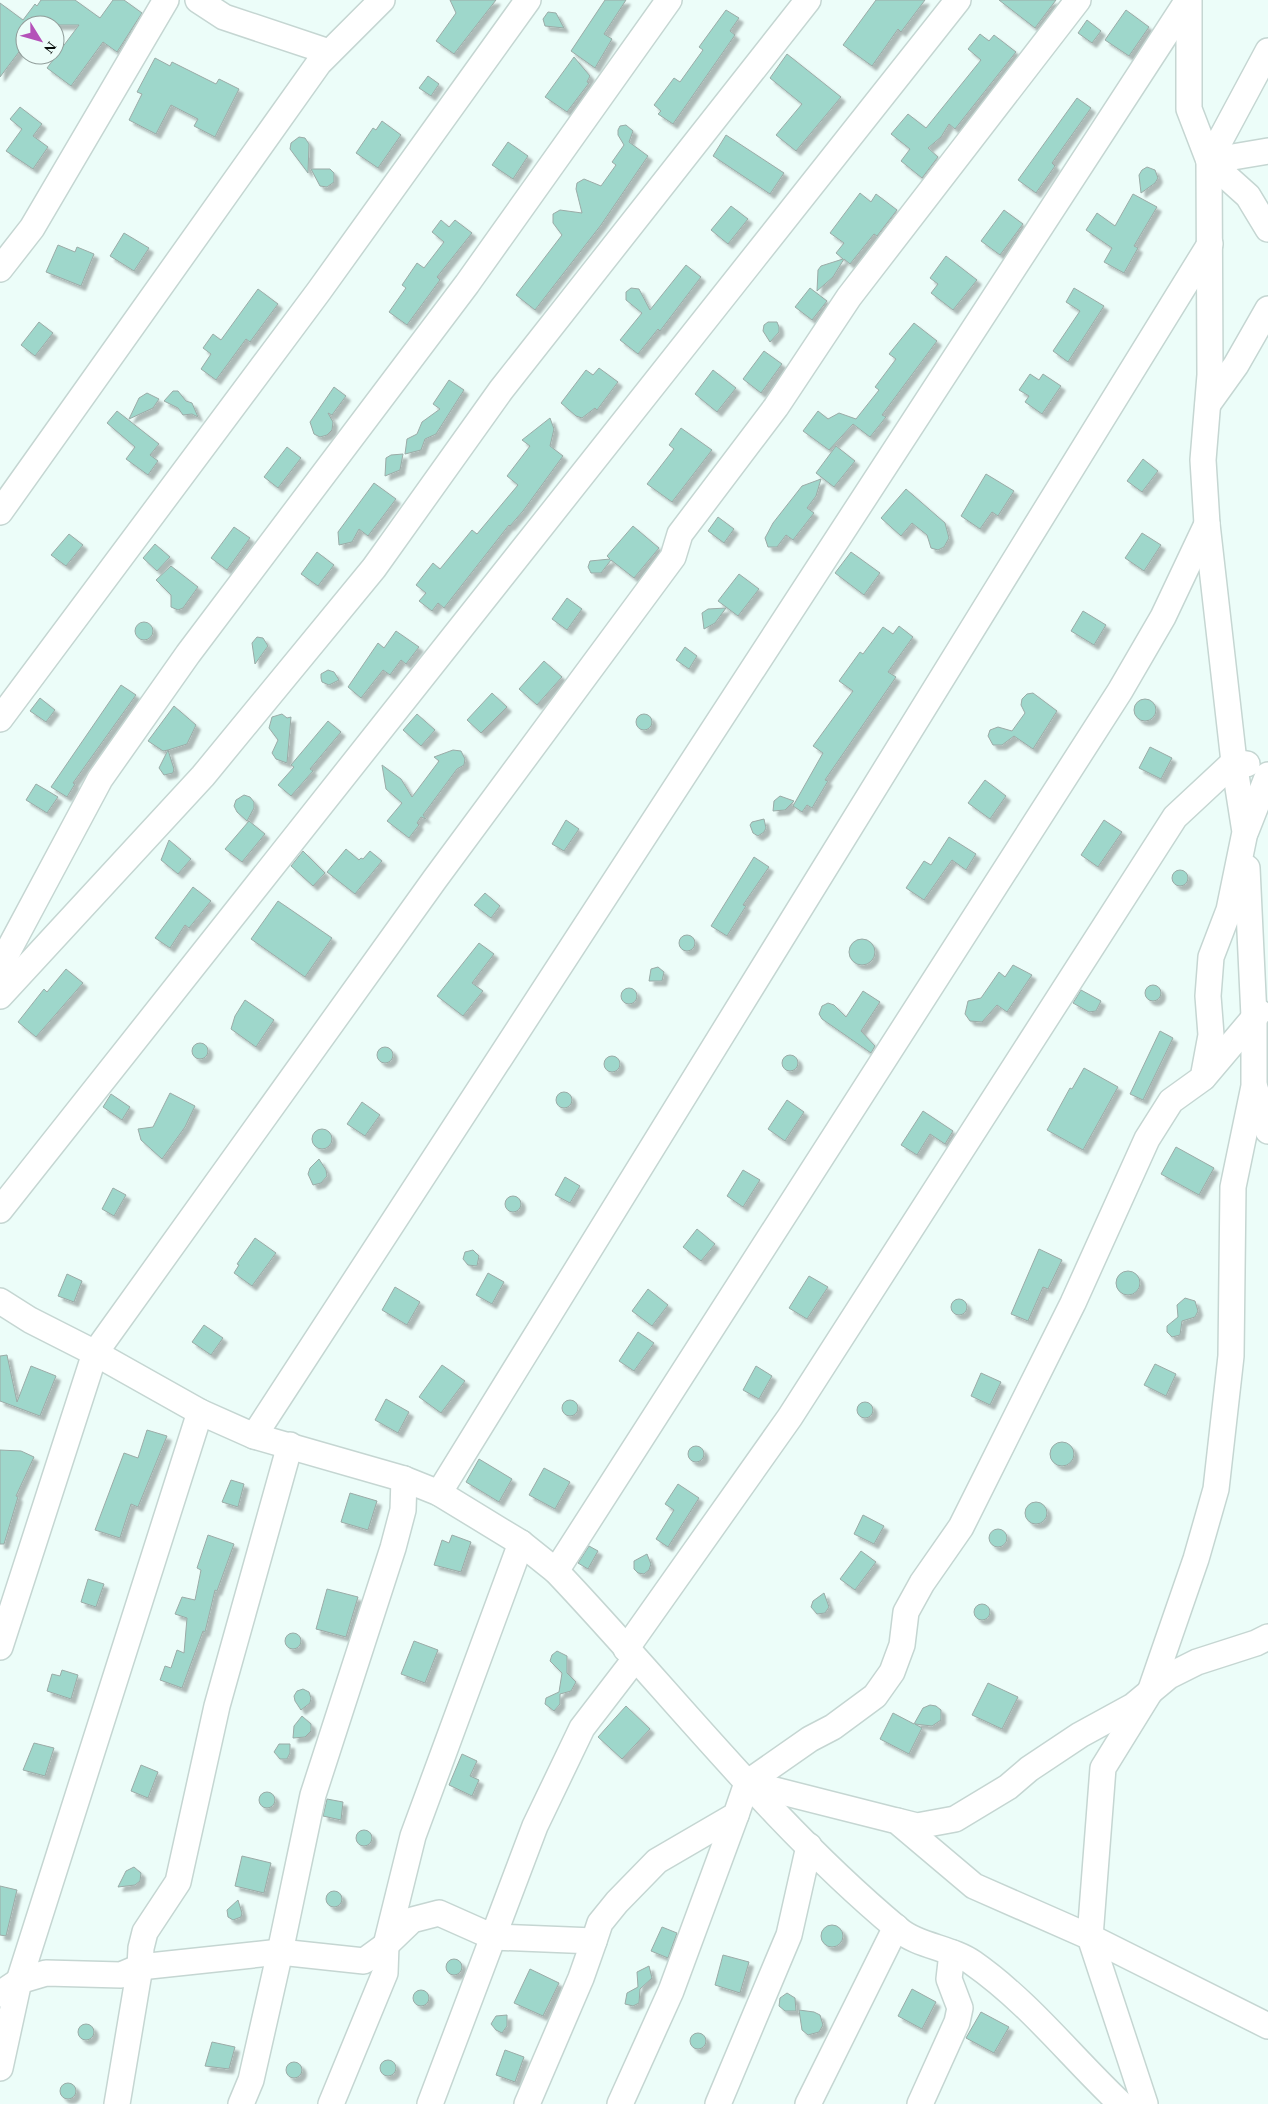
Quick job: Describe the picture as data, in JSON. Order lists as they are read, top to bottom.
{
  "north": "bottom right"
}
